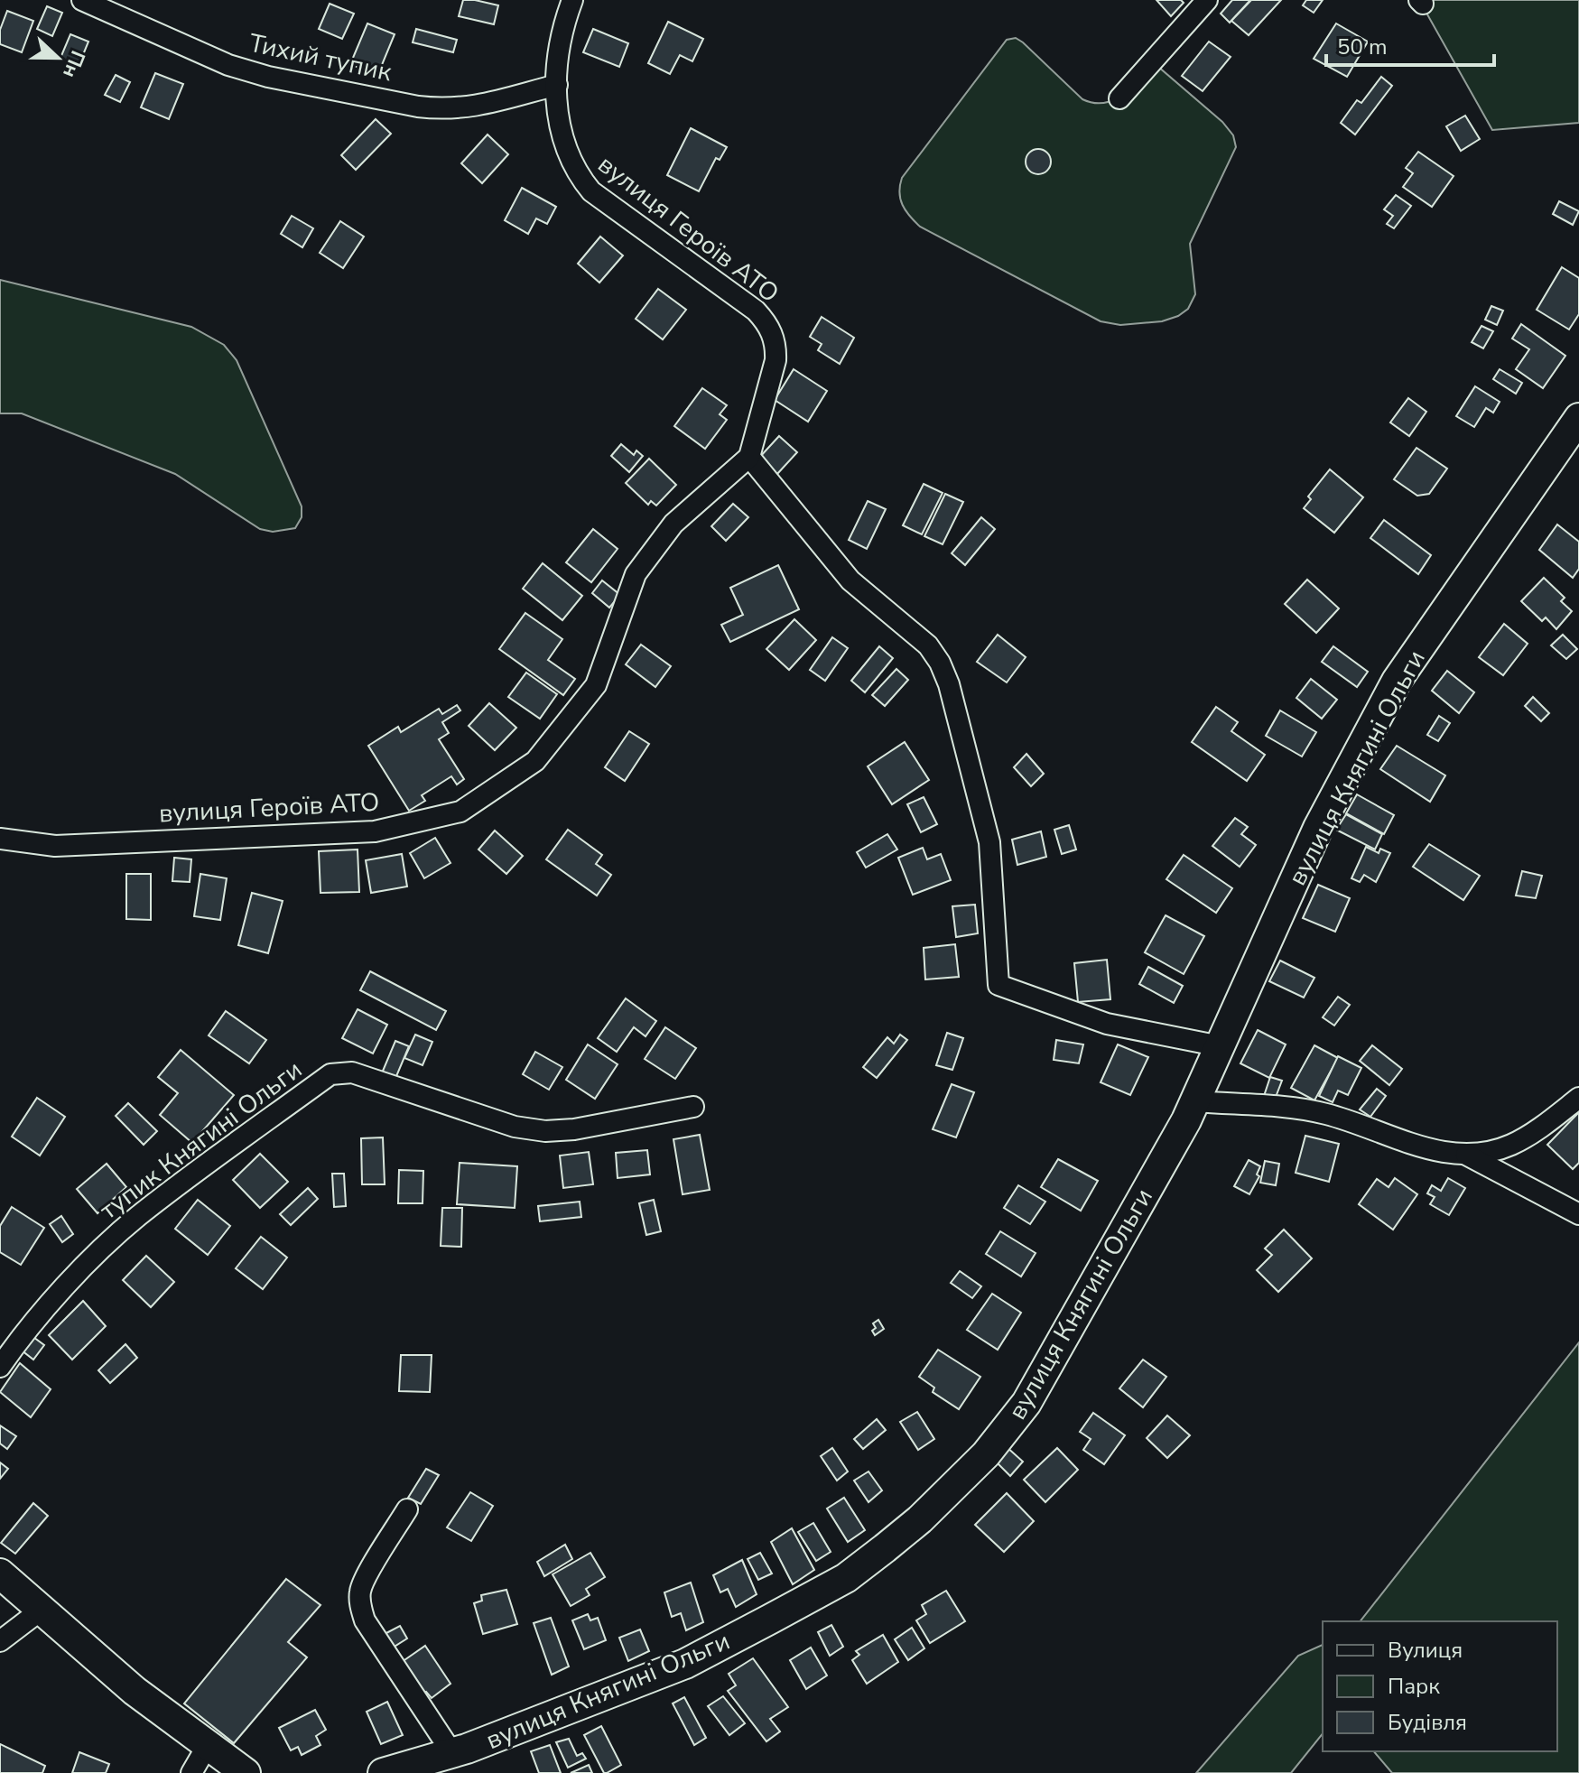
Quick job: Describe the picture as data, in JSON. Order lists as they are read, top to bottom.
{
  "streets": {
    "street": [
      "Тихий тупик",
      "вулиця Героїв АТО",
      "вулиця Княгині Ольги",
      "тупик Княгині Ольги"
    ]
  },
  "crossings": [
    ["Тихий тупик", "вулиця Героїв АТО"]
  ],
  "legend": ["Вулиця", "Парк", "Будівля"],
  "scale_bar": "50 m",
  "north": "right"
}
